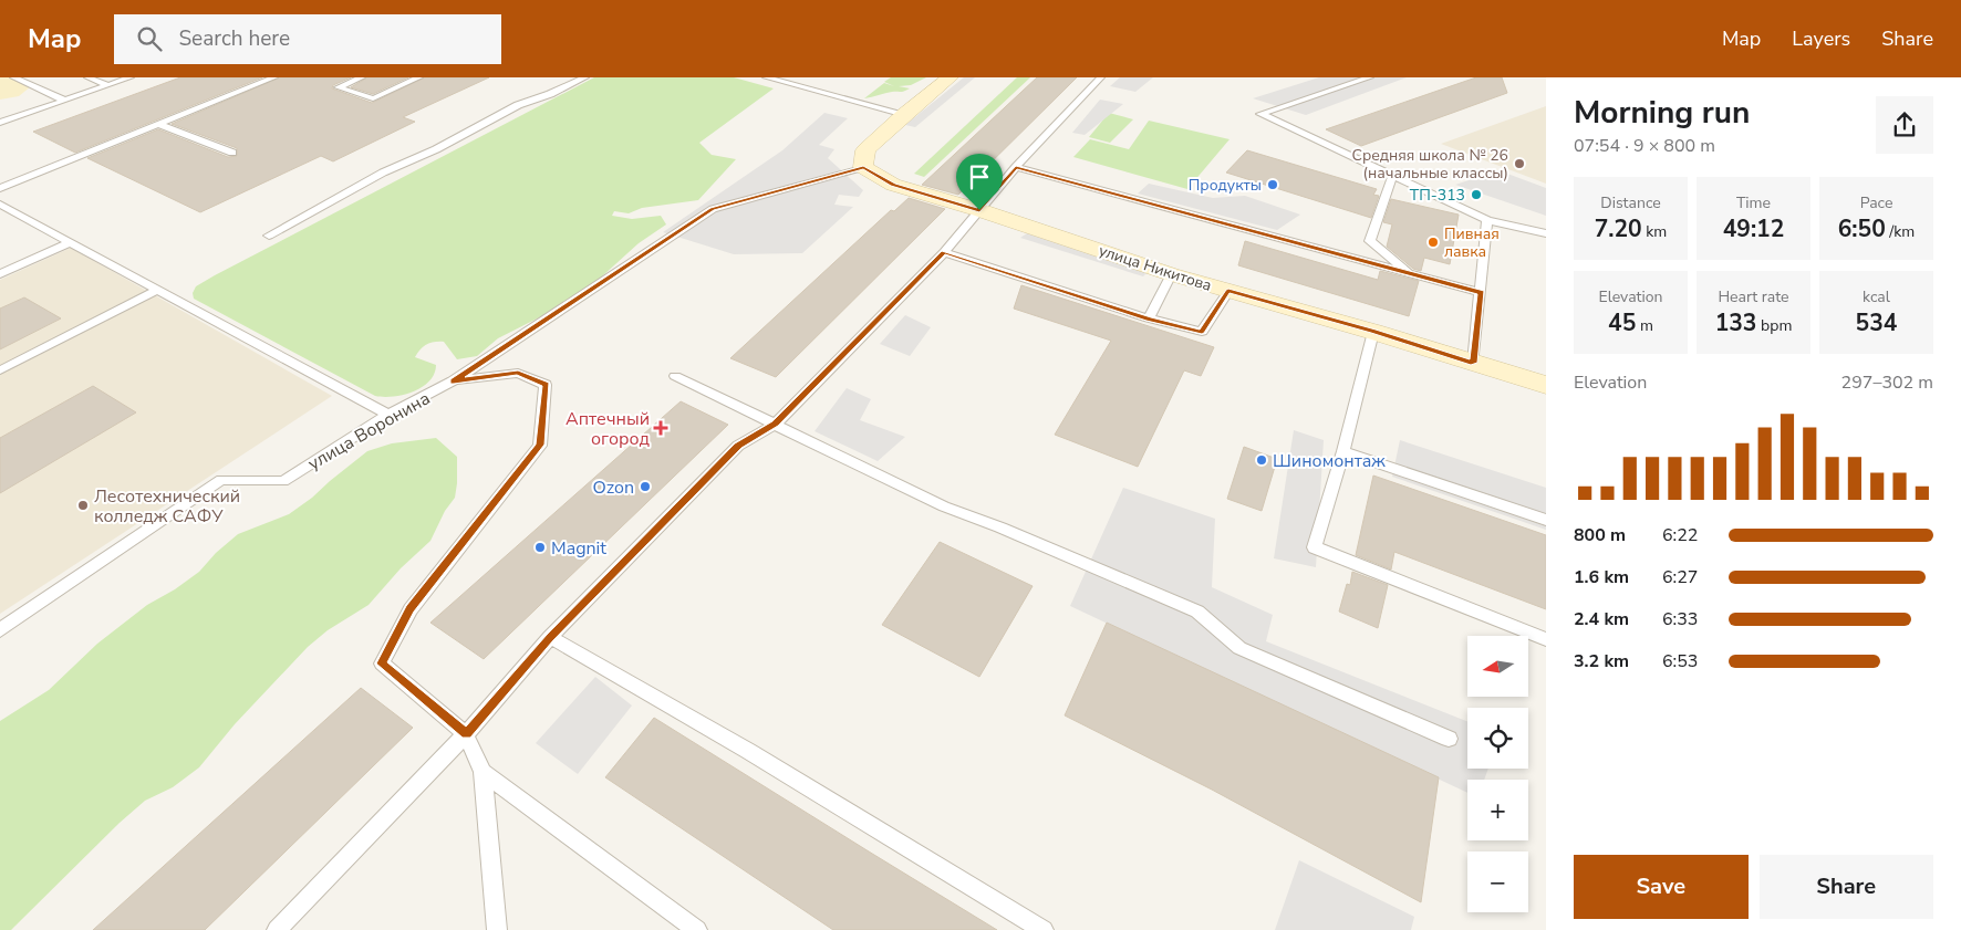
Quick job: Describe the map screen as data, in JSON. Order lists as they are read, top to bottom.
{
  "streets": {
    "street": ["улица Никитова"],
    "lane": ["улица Воронина"]
  },
  "crossings": [
    ["улица Никитова", "улица Воронина"]
  ],
  "places": {
    "other": [
      "Средняя школа № 26 (начальные классы)",
      "Продукты",
      "ТП-313",
      "Пивная лавка",
      "Шиномонтаж",
      "Ozon",
      "Лесотехнический колледж САФУ",
      "Magnit"
    ],
    "health": ["Аптечный огород"]
  },
  "north": "left",
  "page": {
    "header": "Map",
    "search": "Search here",
    "nav": ["Map", "Layers", "Share"],
    "heading": ["Morning run", "07:54 · 9 × 800 m"],
    "stats": [
      ["Distance", "7.20 km"],
      ["Time", "49:12"],
      ["Pace", "6:50 /km"],
      ["Elevation", "45 m"],
      ["Heart rate", "133 bpm"],
      ["kcal", "534"]
    ],
    "chart": ["Elevation", "297–302 m"],
    "list": [
      {
        "name": "800 m",
        "note": "6:22"
      },
      {
        "name": "1.6 km",
        "note": "6:27"
      },
      {
        "name": "2.4 km",
        "note": "6:33"
      },
      {
        "name": "3.2 km",
        "note": "6:53"
      }
    ],
    "map_buttons": ["+", "−"],
    "buttons": ["Save", "Share"]
  }
}
